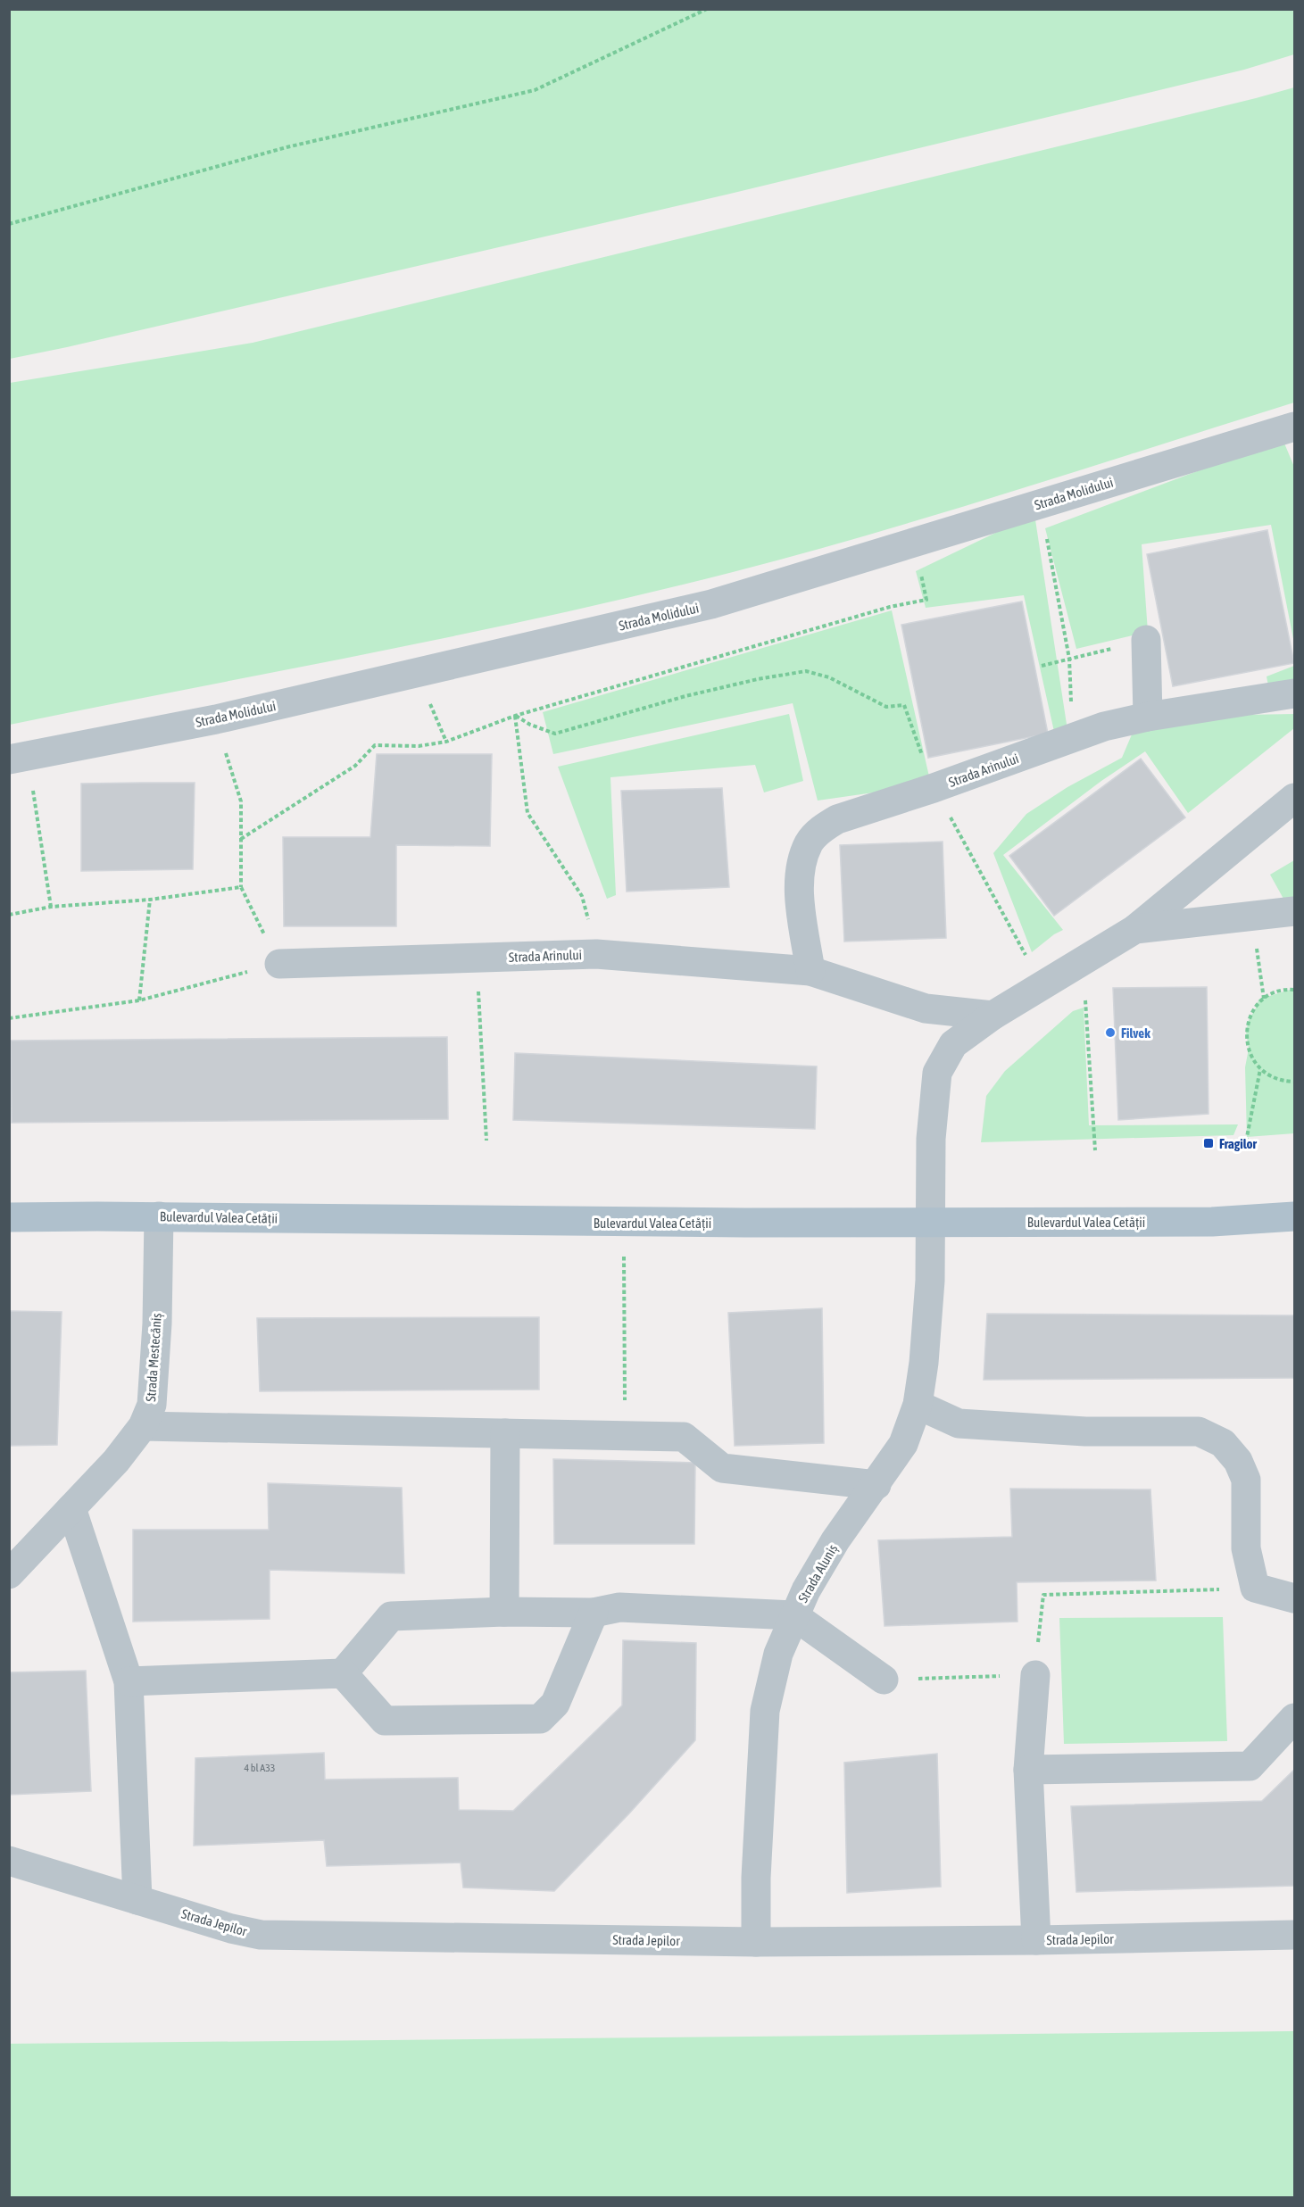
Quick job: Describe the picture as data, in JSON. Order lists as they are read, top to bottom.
{
  "streets": {
    "main road": ["Bulevardul Valea Cetății"],
    "street": [
      "Strada Molidului",
      "Strada Arinului",
      "Strada Mestecăniș",
      "Strada Aluniș",
      "Strada Jepilor"
    ]
  },
  "crossings": [
    ["Bulevardul Valea Cetății", "Strada Mestecăniș"],
    ["Bulevardul Valea Cetății", "Strada Aluniș"],
    ["Strada Aluniș", "Strada Jepilor"]
  ],
  "places": {
    "other": ["Filvek"],
    "transit": ["Fragilor"]
  },
  "house_numbers": ["4 bl A33"]
}
